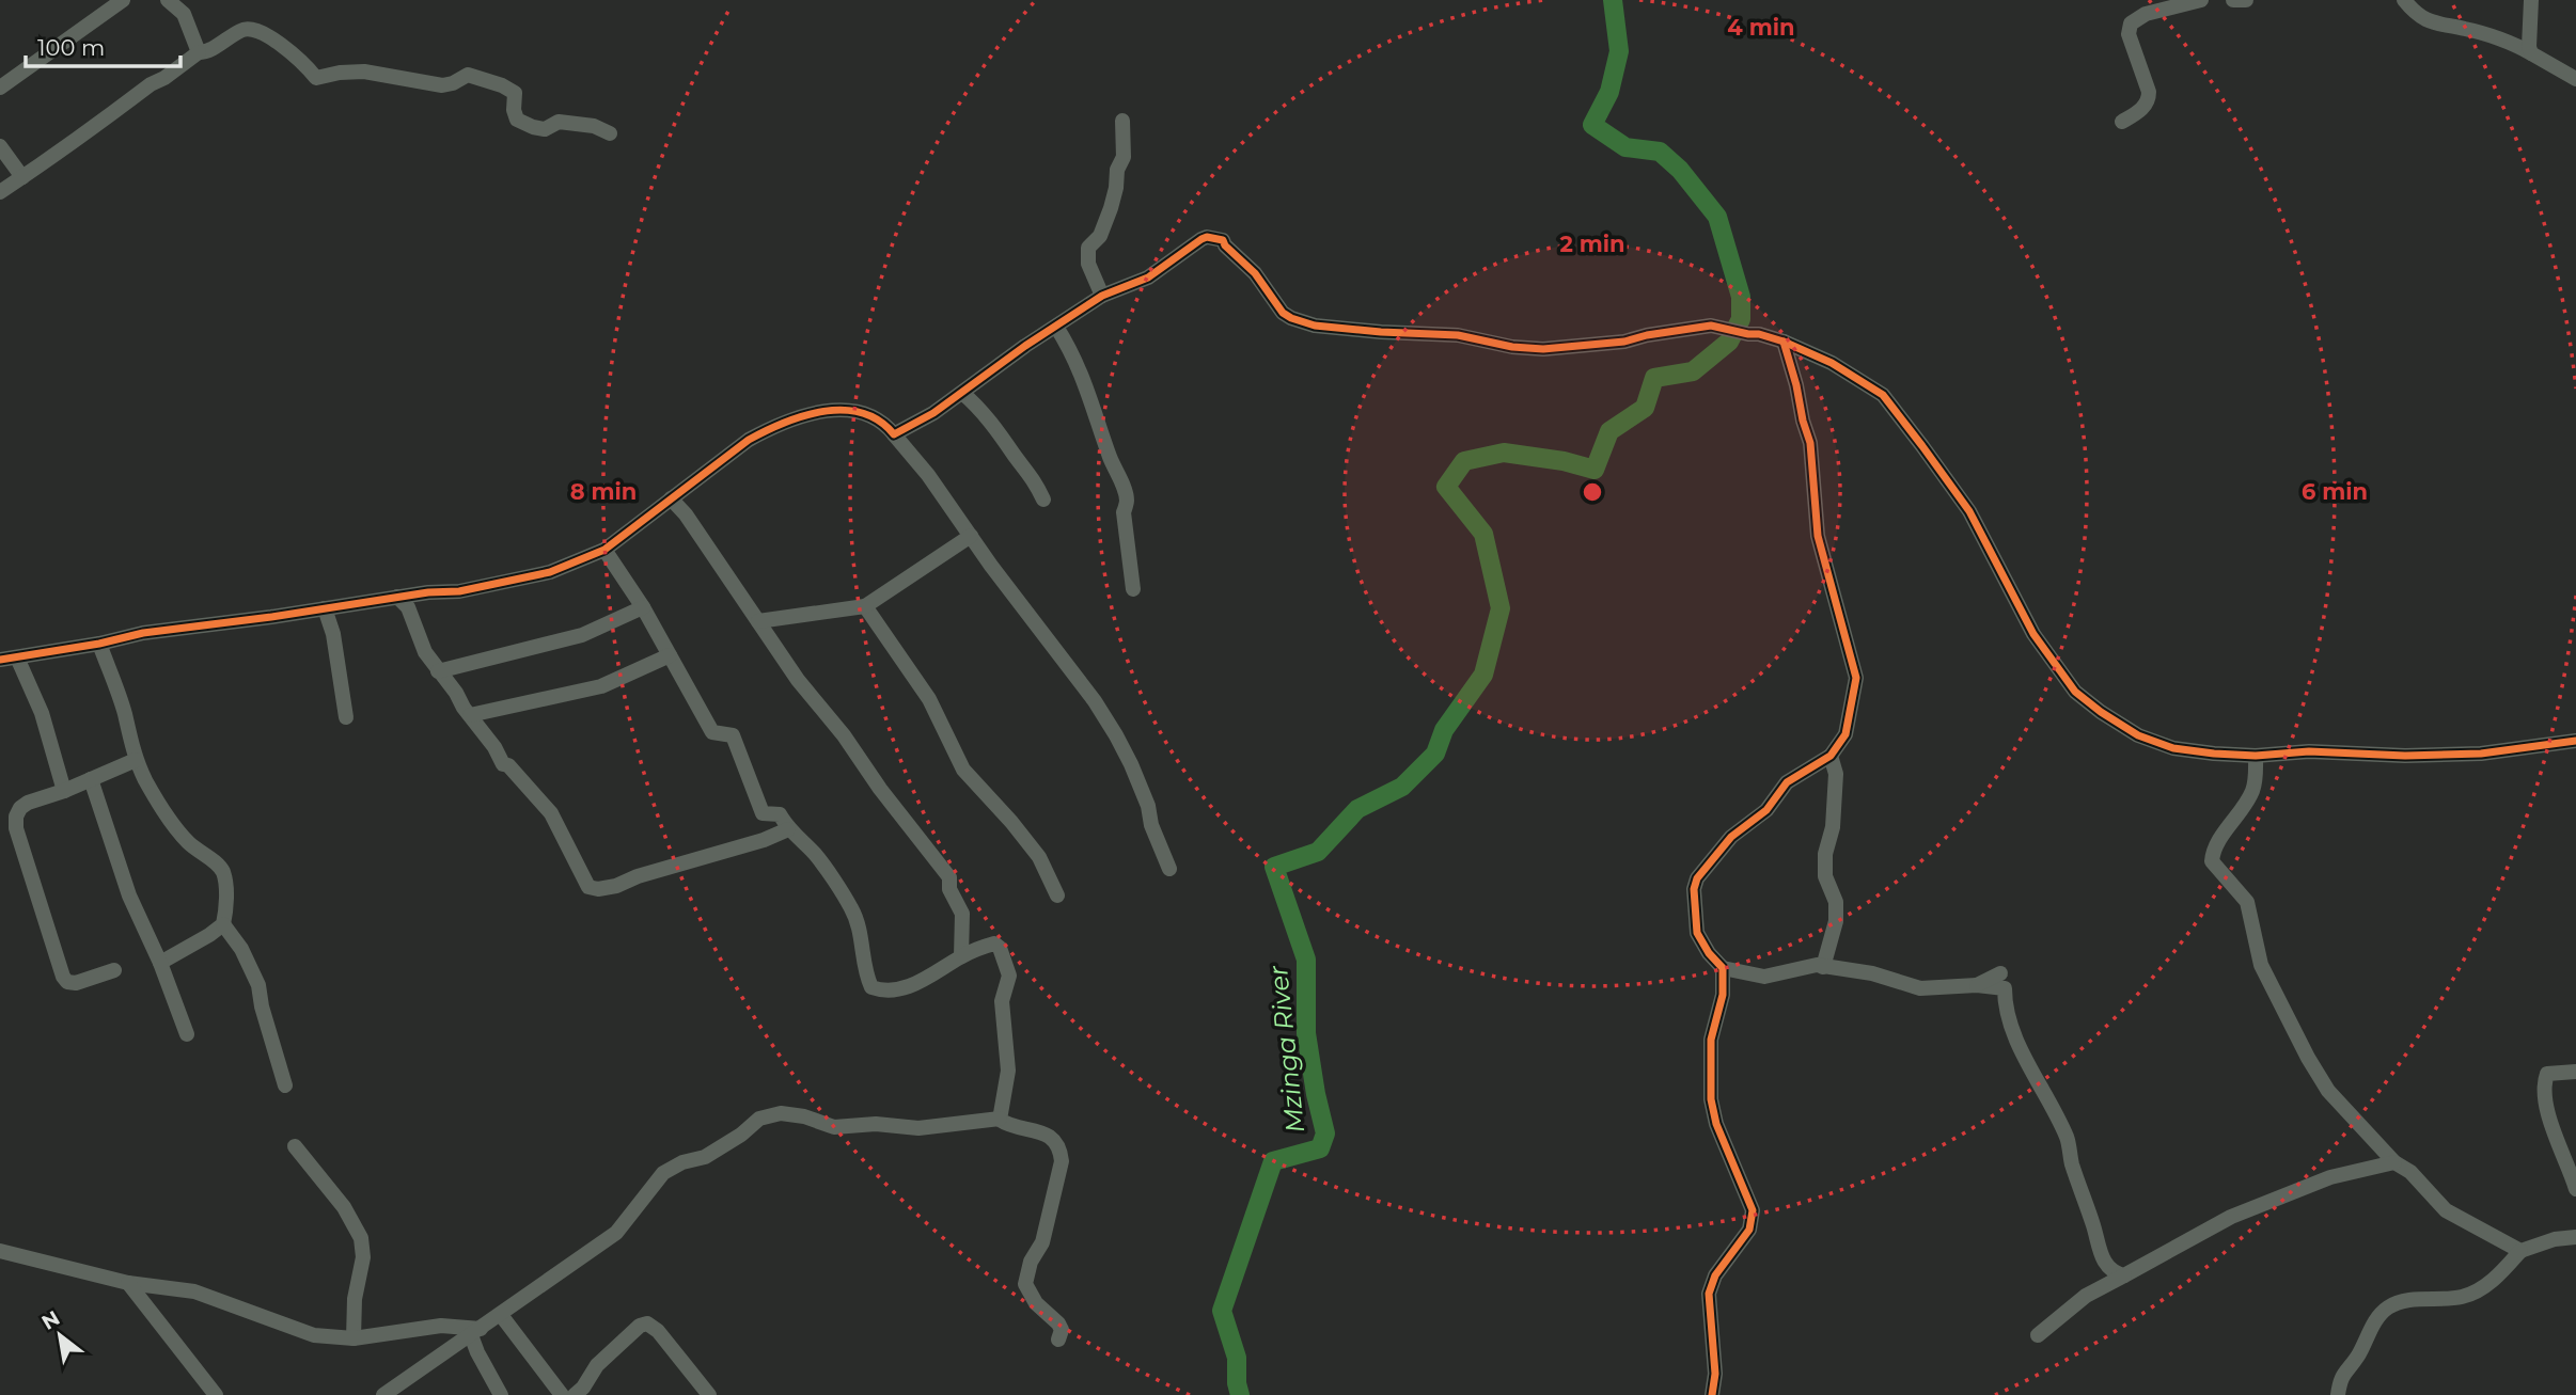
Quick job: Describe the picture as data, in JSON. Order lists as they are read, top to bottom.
{
  "water": ["Mzinga River"],
  "scale_bar": "100 m",
  "north": "top left",
  "rings": [
    "4 min",
    "2 min",
    "6 min",
    "8 min"
  ]
}
